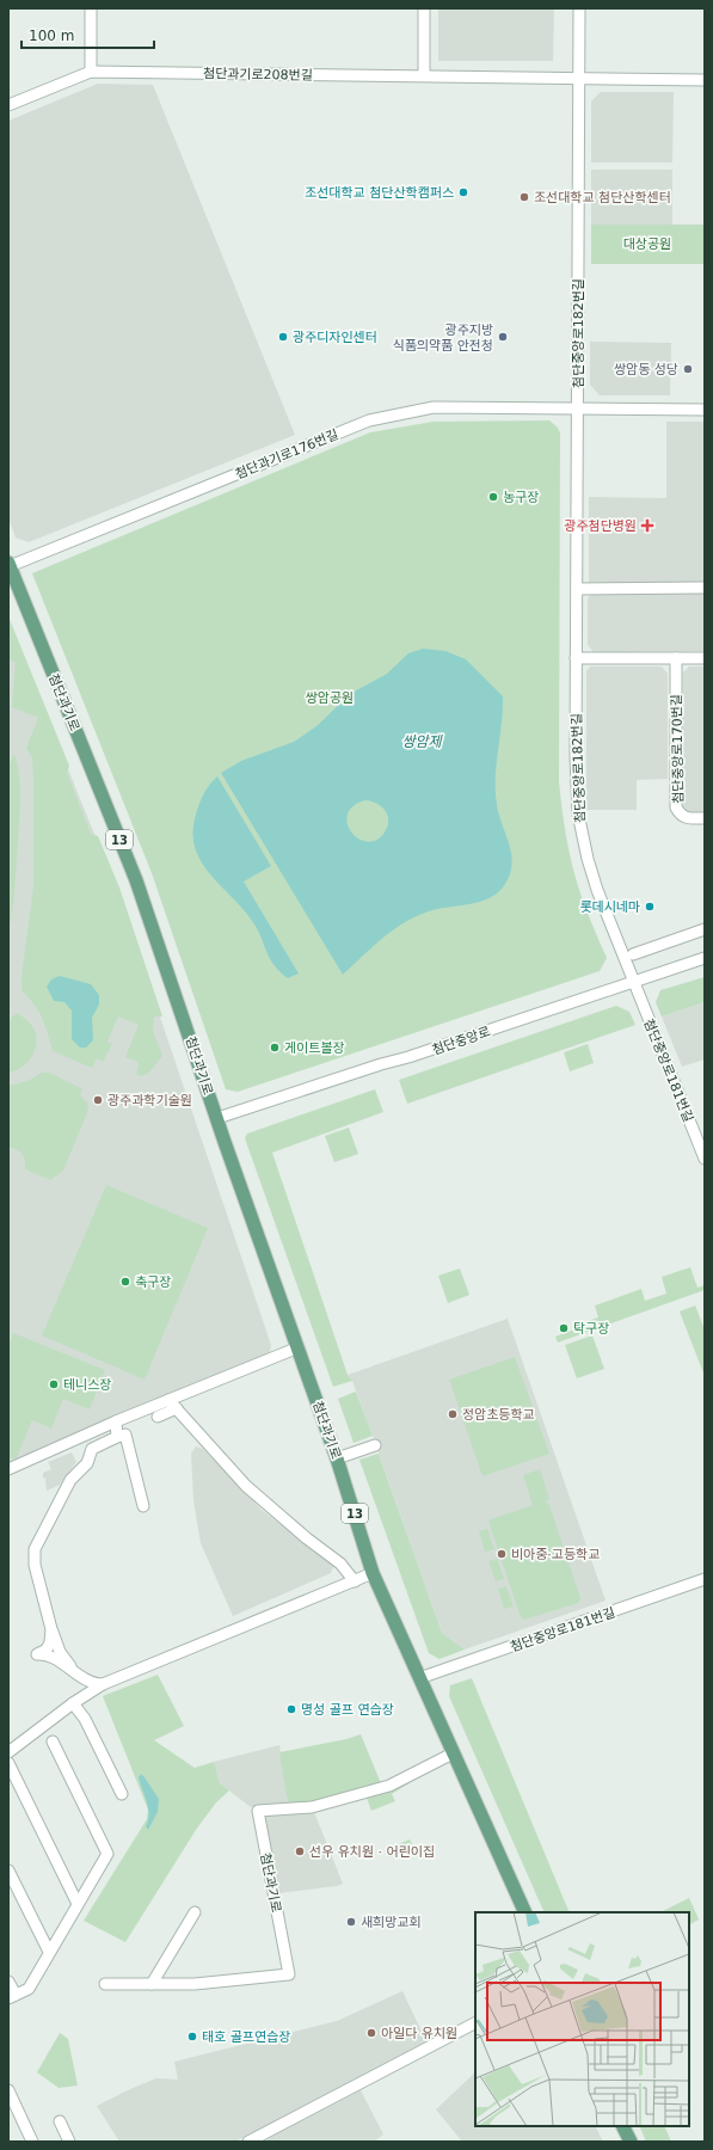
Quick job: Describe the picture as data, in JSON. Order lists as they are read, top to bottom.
{
  "streets": {
    "main road": ["첨단과기로", "13"],
    "street": [
      "첨단과기로208번길",
      "첨단중앙로182번길",
      "첨단과기로176번길",
      "첨단중앙로170번길",
      "첨단중앙로",
      "첨단중앙로181번길"
    ]
  },
  "crossings": [
    ["첨단과기로208번길", "첨단중앙로182번길"],
    ["첨단중앙로182번길", "첨단과기로176번길"],
    ["첨단중앙로182번길", "첨단중앙로"],
    ["첨단중앙로182번길", "첨단중앙로181번길"],
    ["첨단과기로176번길", "첨단과기로"],
    ["첨단과기로", "첨단중앙로"],
    ["첨단과기로", "첨단중앙로181번길"],
    ["첨단중앙로", "첨단중앙로181번길"]
  ],
  "water": ["쌍암제"],
  "parks": ["대상공원", "쌍암공원"],
  "places": {
    "other": [
      "조선대학교 첨단산학캠퍼스",
      "조선대학교 첨단산학센터",
      "광주디자인센터",
      "광주지방 식품의약품 안전청",
      "쌍암동 성당",
      "농구장",
      "롯데시네마",
      "게이트볼장",
      "광주과학기술원",
      "축구장",
      "탁구장",
      "테니스장",
      "정암초등학교",
      "비아중·고등학교",
      "명성 골프 연습장",
      "선우 유치원 · 어린이집",
      "새희망교회",
      "아일다 유치원",
      "태호 골프연습장"
    ],
    "health": ["광주첨단병원"]
  },
  "scale_bar": "100 m"
}
